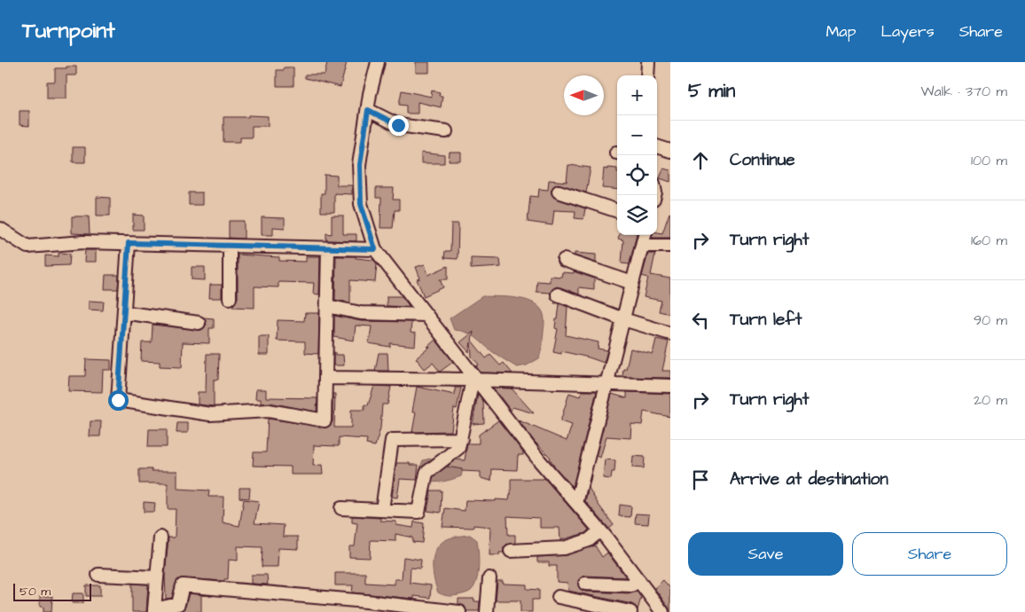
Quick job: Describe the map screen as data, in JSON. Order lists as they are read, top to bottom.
{
  "scale_bar": "50 m",
  "north": "left",
  "page": {
    "header": "Turnpoint",
    "nav": ["Map", "Layers", "Share"],
    "heading": ["5 min", "Walk · 370 m"],
    "map_buttons": ["+", "−"],
    "list": [
      ["Continue", "100 m"],
      ["Turn right", "160 m"],
      ["Turn left", "90 m"],
      ["Turn right", "20 m"],
      "Arrive at destination"
    ],
    "buttons": ["Save", "Share"],
    "scale": "50 m"
  }
}
